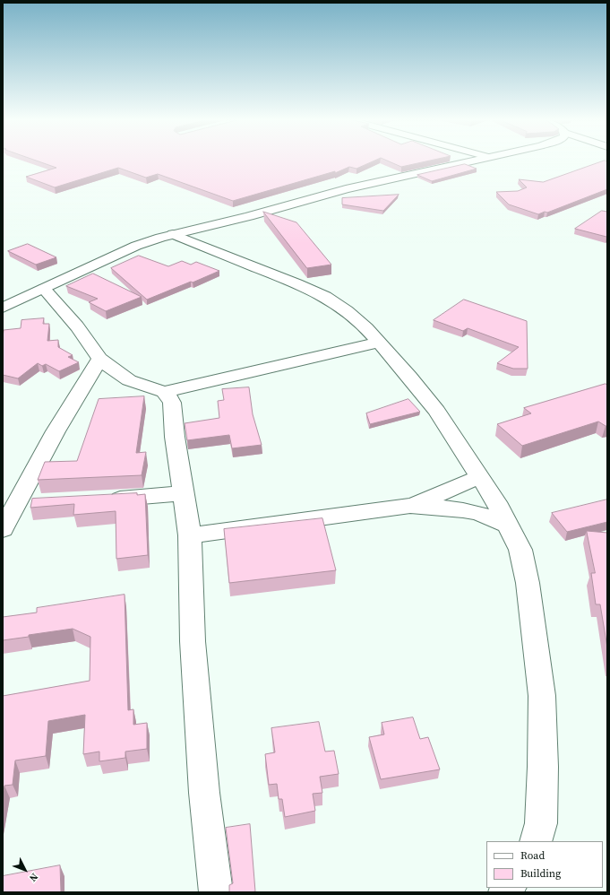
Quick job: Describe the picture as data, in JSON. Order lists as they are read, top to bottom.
{
  "legend": ["Road", "Building"],
  "north": "bottom right"
}
